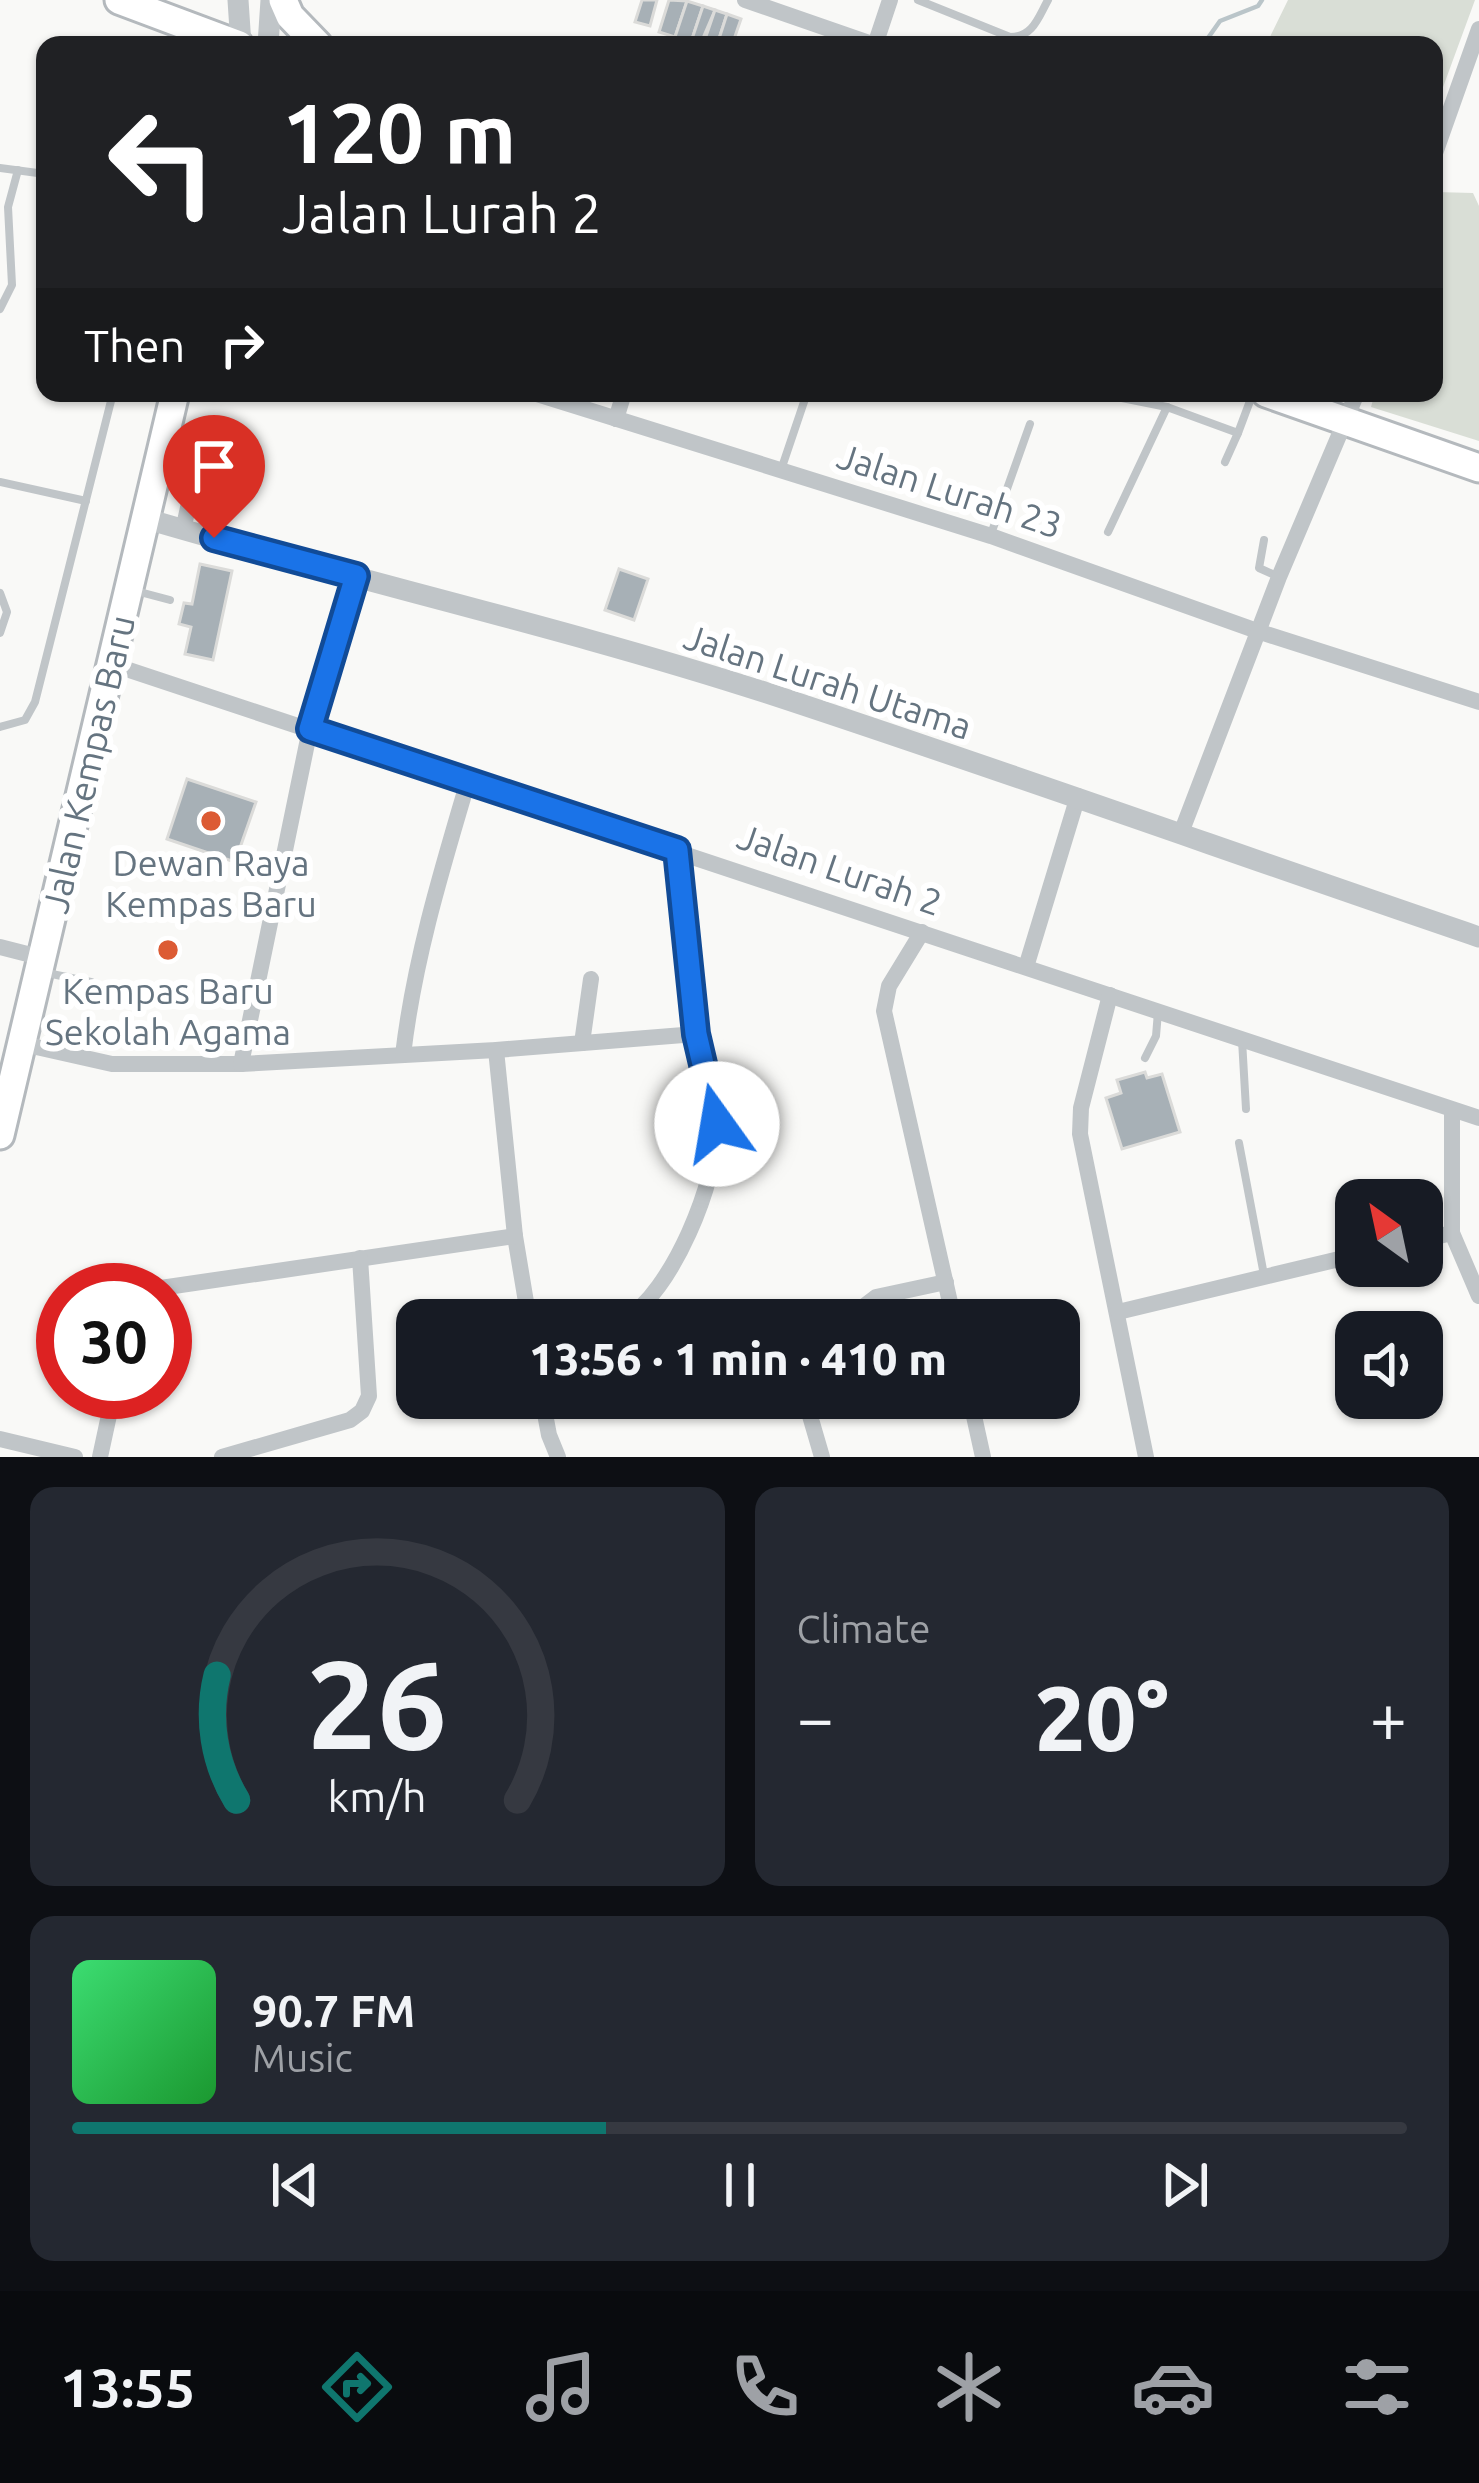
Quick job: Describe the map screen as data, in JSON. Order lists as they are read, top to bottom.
{
  "streets": {
    "main road": ["Jalan Kempas Baru"],
    "street": ["Jalan Lurah 23", "Jalan Lurah Utama", "Jalan Lurah 2"]
  },
  "crossings": [
    ["Jalan Lurah Utama", "Jalan Kempas Baru"],
    ["Jalan Kempas Baru", "Jalan Lurah 2"]
  ],
  "places": ["Dewan Raya Kempas Baru", "Kempas Baru Sekolah Agama"],
  "north": "top left",
  "page": {
    "turn": ["120 m", "Jalan Lurah 2"],
    "then": "Then",
    "limit": "30",
    "trip": "13:56 · 1 min · 410 m",
    "tile": "Climate",
    "heat": ["−", "20°", "+"],
    "song": ["90.7 FM", "Music"],
    "tabs": "13:55",
    "gauge": ["26", "km/h"]
  }
}
